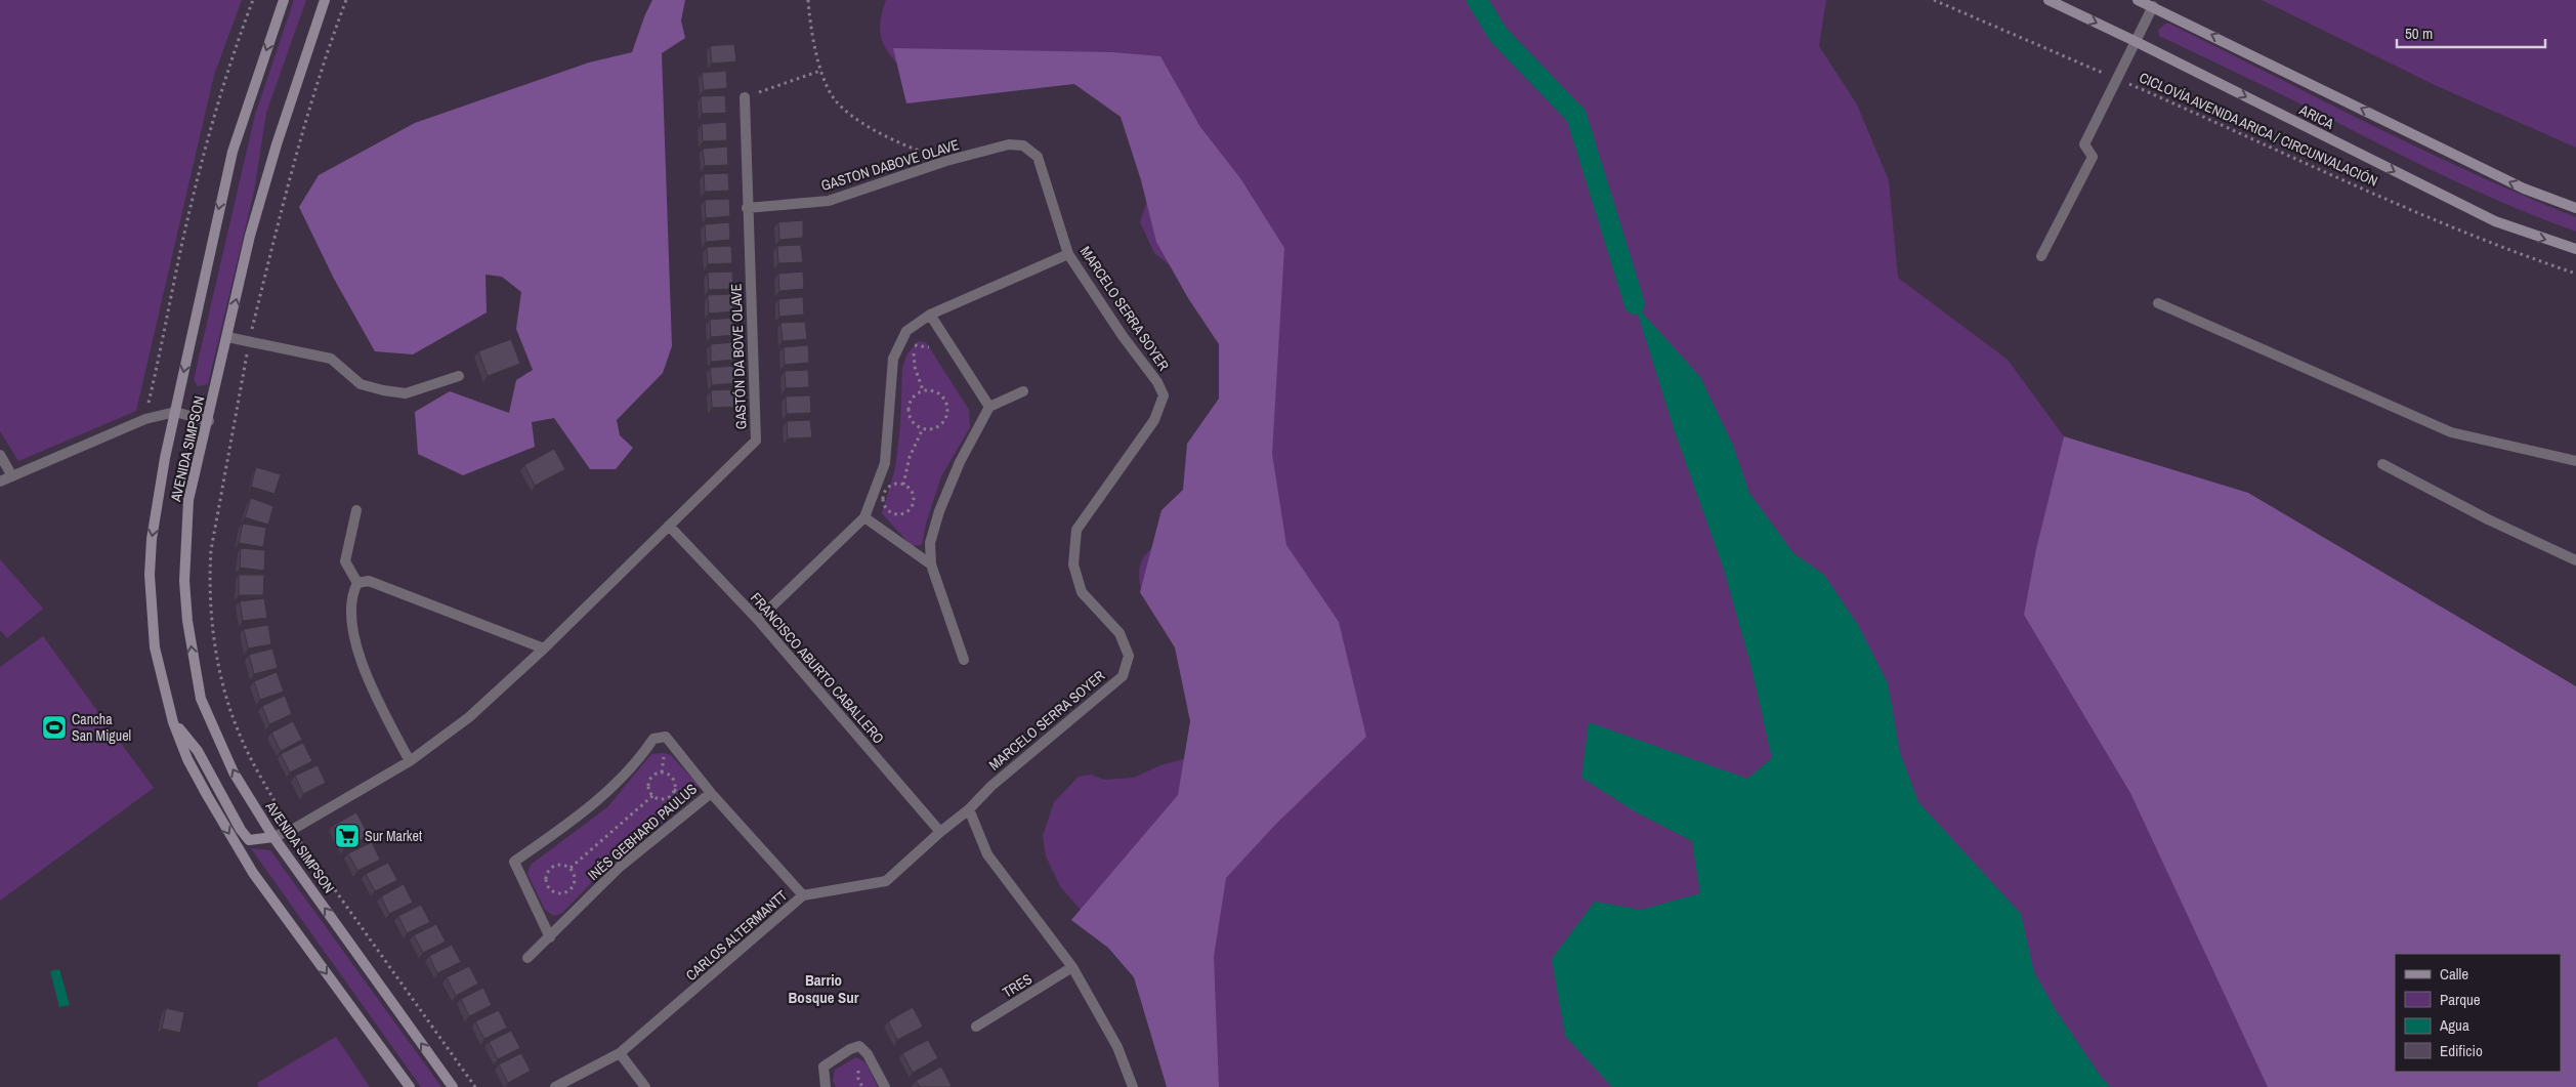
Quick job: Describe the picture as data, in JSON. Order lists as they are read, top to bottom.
{
  "streets": {
    "main road": ["ARICA", "AVENIDA SIMPSON"],
    "street": [
      "GASTON DABOVE OLAVE",
      "MARCELO SERRA SOYER",
      "GASTÓN DA BOVE OLAVE",
      "FRANCISCO ABURTO CABALLERO",
      "INÉS GEBHARD PAULUS",
      "CARLOS ALTERMANTT",
      "TRES"
    ],
    "path": ["CICLOVÍA AVENIDA ARICA / CIRCUNVALACIÓN"]
  },
  "crossings": [
    ["GASTON DABOVE OLAVE", "MARCELO SERRA SOYER"],
    ["GASTON DABOVE OLAVE", "GASTÓN DA BOVE OLAVE"],
    ["MARCELO SERRA SOYER", "CARLOS ALTERMANTT"],
    ["GASTÓN DA BOVE OLAVE", "AVENIDA SIMPSON"],
    ["GASTÓN DA BOVE OLAVE", "FRANCISCO ABURTO CABALLERO"],
    ["FRANCISCO ABURTO CABALLERO", "CARLOS ALTERMANTT"],
    ["INÉS GEBHARD PAULUS", "CARLOS ALTERMANTT"]
  ],
  "districts": ["Barrio Bosque Sur"],
  "places": {
    "sports": ["Cancha San Miguel"],
    "supermarket": ["Sur Market"]
  },
  "legend": [
    "Calle",
    "Parque",
    "Agua",
    "Edificio"
  ],
  "scale_bar": "50 m"
}
